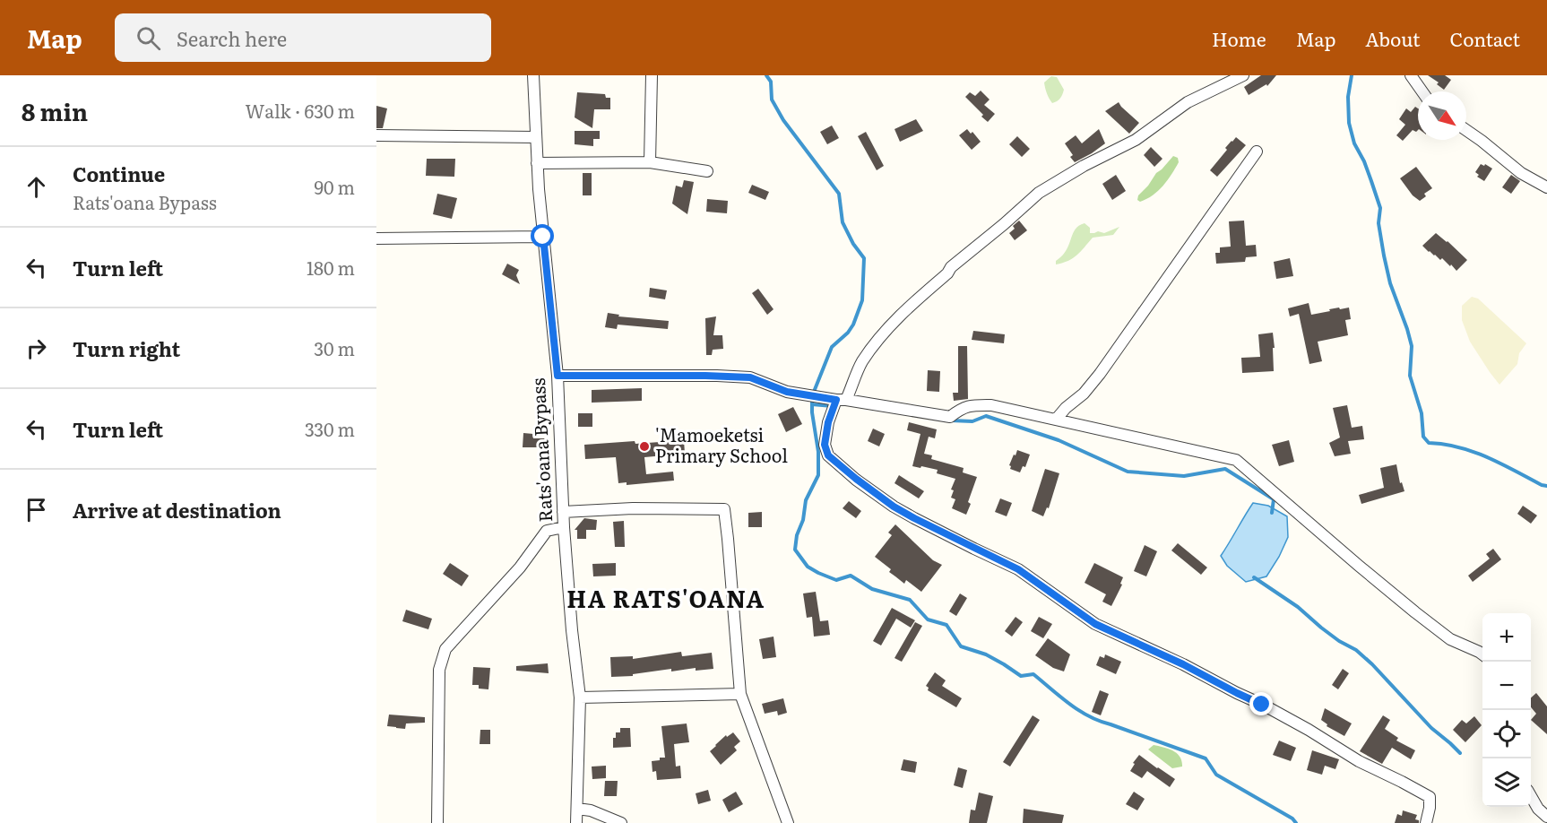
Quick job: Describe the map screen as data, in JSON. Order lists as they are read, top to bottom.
{
  "streets": {
    "street": ["Rats'oana Bypass"]
  },
  "districts": ["HA RATS'OANA"],
  "places": ["'Mamoeketsi Primary School"],
  "north": "bottom right",
  "page": {
    "header": "Map",
    "search": "Search here",
    "nav": [
      "Home",
      "Map",
      "About",
      "Contact"
    ],
    "heading": ["8 min", "Walk · 630 m"],
    "list": [
      ["Continue", "Rats'oana Bypass", "90 m"],
      ["Turn left", "180 m"],
      ["Turn right", "30 m"],
      ["Turn left", "330 m"],
      "Arrive at destination"
    ],
    "map_buttons": ["+", "−"]
  }
}
